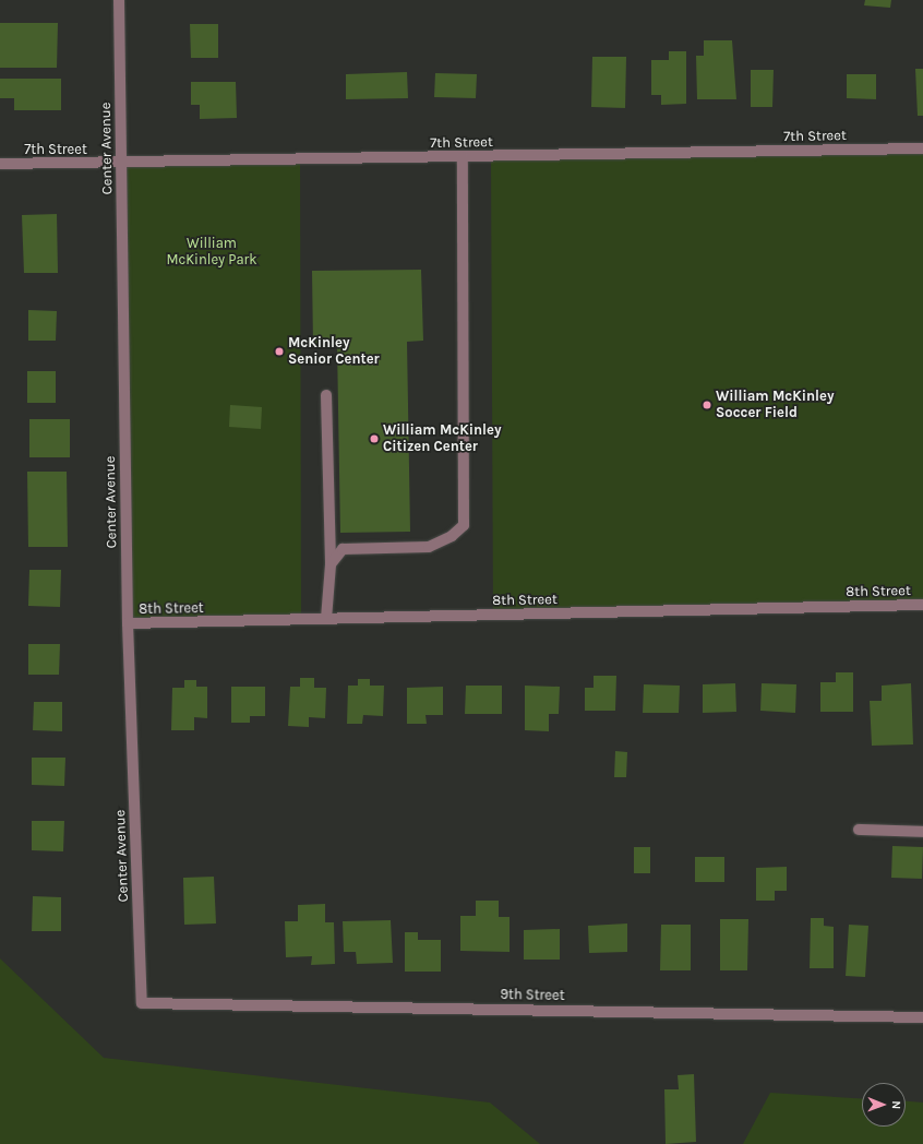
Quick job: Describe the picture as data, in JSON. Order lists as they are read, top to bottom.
{
  "streets": {
    "street": [
      "7th Street",
      "Center Avenue",
      "8th Street",
      "9th Street"
    ]
  },
  "crossings": [
    ["7th Street", "Center Avenue"],
    ["Center Avenue", "8th Street"],
    ["Center Avenue", "9th Street"]
  ],
  "parks": ["William McKinley Park"],
  "places": ["McKinley Senior Center", "William McKinley Soccer Field", "William McKinley Citizen Center"],
  "north": "right"
}
